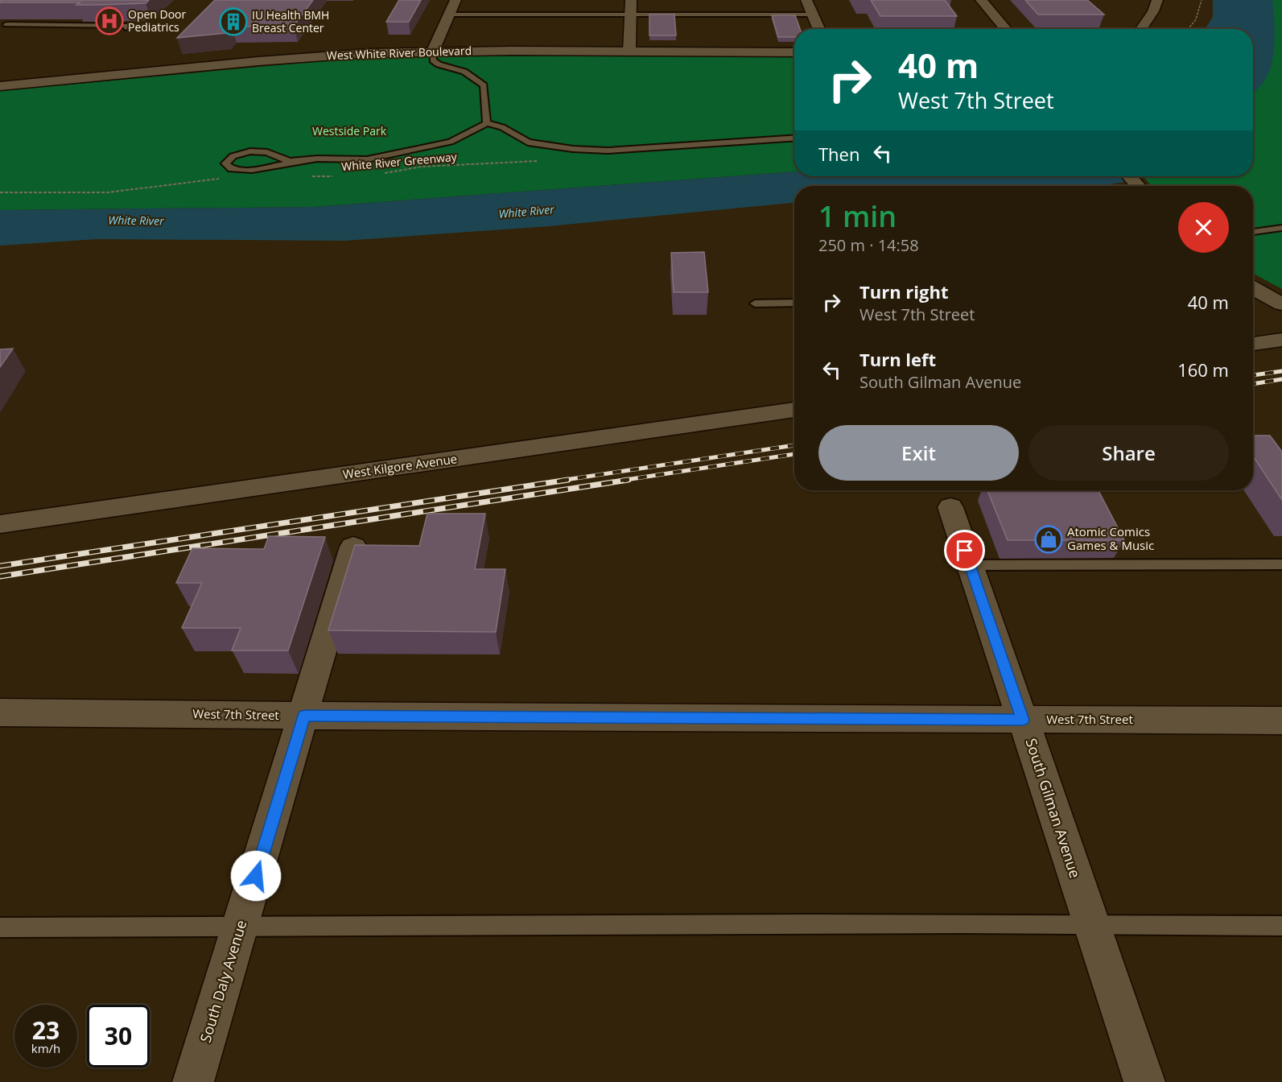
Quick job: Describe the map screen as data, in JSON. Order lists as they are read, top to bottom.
{
  "streets": {
    "street": [
      "West White River Boulevard",
      "West Kilgore Avenue",
      "West 7th Street",
      "South Gilman Avenue",
      "South Daly Avenue"
    ],
    "path": ["White River Greenway"]
  },
  "crossings": [
    ["West 7th Street", "South Gilman Avenue"],
    ["West 7th Street", "South Daly Avenue"]
  ],
  "water": ["White River"],
  "parks": ["Westside Park"],
  "places": {
    "hospital": ["Open Door Pediatrics"],
    "building": ["IU Health BMH Breast Center"],
    "shop": ["Atomic Comics Games & Music"]
  },
  "page": {
    "turn": ["40 m", "West 7th Street"],
    "then": "Then",
    "heading": ["1 min", "250 m · 14:58"],
    "list": [
      {
        "name": "Turn right",
        "note": "West 7th Street",
        "value": "40 m"
      },
      {
        "name": "Turn left",
        "note": "South Gilman Avenue",
        "value": "160 m"
      }
    ],
    "buttons": ["Exit", "Share"],
    "speed": "23 km/h",
    "limit": "30"
  }
}
